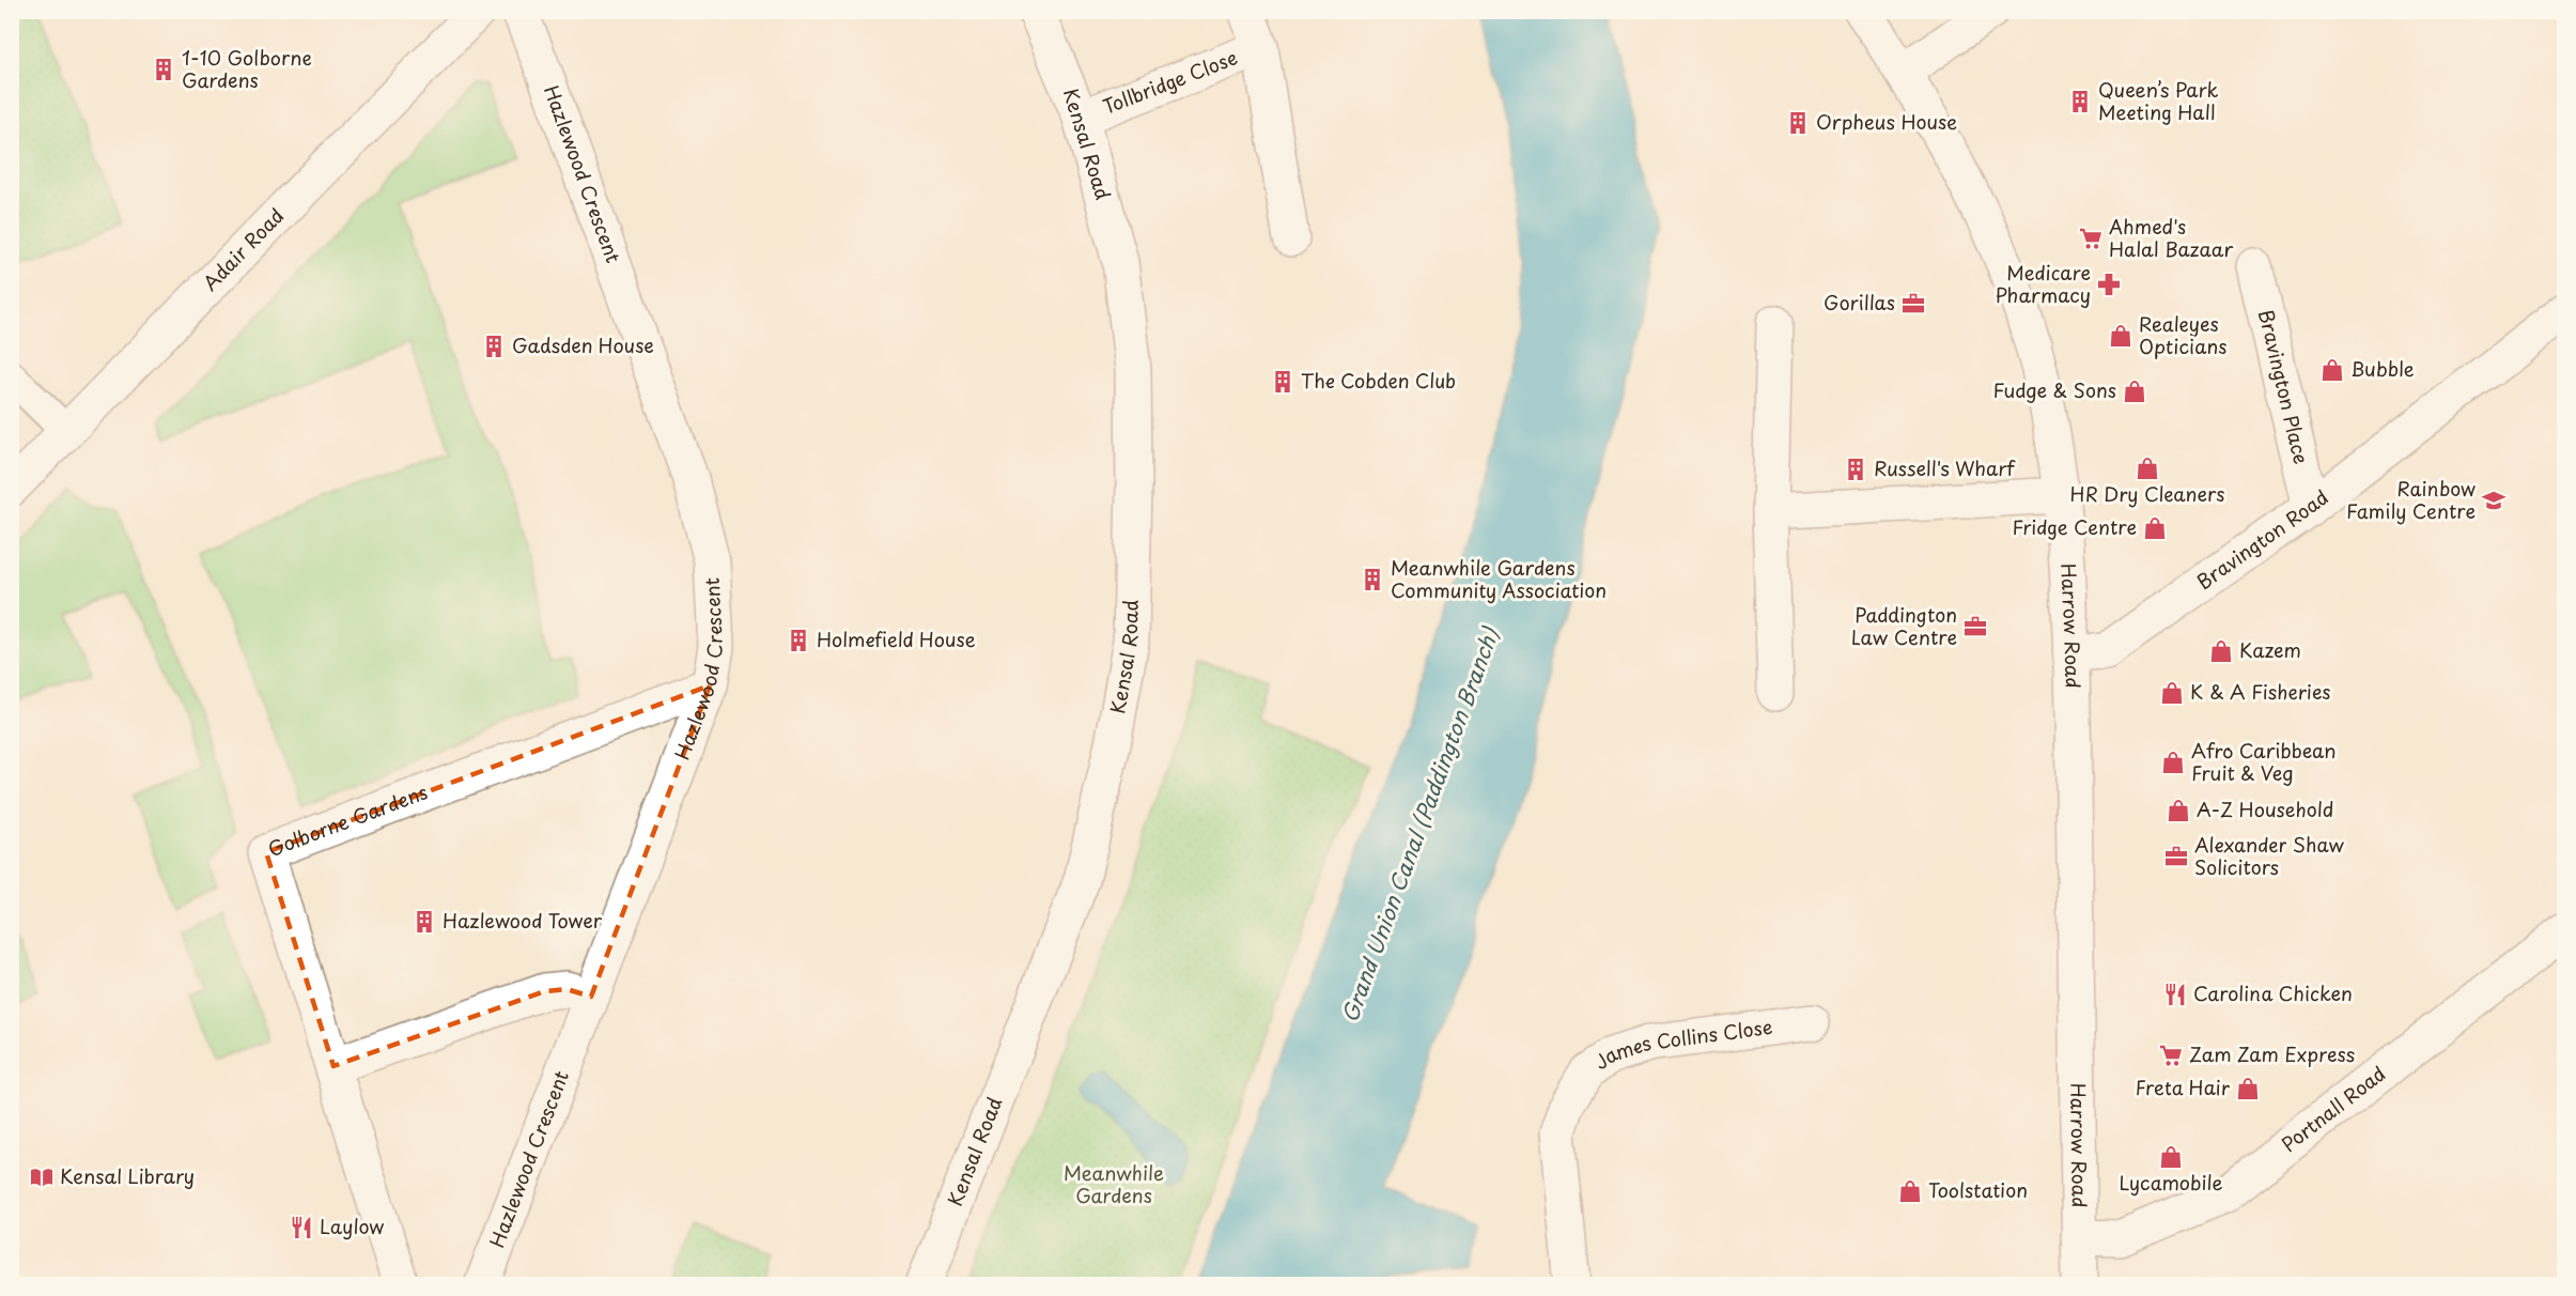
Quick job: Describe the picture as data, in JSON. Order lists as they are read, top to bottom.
{
  "streets": {
    "street": [
      "Tollbridge Close",
      "Kensal Road",
      "Hazlewood Crescent",
      "Adair Road",
      "Bravington Place",
      "Bravington Road",
      "Harrow Road",
      "Golborne Gardens",
      "James Collins Close",
      "Portnall Road"
    ]
  },
  "crossings": [
    ["Tollbridge Close", "Kensal Road"],
    ["Hazlewood Crescent", "Golborne Gardens"],
    ["Bravington Place", "Bravington Road"],
    ["Bravington Road", "Harrow Road"],
    ["Harrow Road", "Portnall Road"]
  ],
  "water": ["Grand Union Canal (Paddington Branch)"],
  "parks": ["Meanwhile Gardens"],
  "places": {
    "building": [
      "1-10 Golborne Gardens",
      "Queen’s Park Meeting Hall",
      "Orpheus House",
      "Gadsden House",
      "The Cobden Club",
      "Russell's Wharf",
      "Meanwhile Gardens Community Association",
      "Holmefield House",
      "Hazlewood Tower"
    ],
    "supermarket": ["Ahmed's Halal Bazaar", "Zam Zam Express"],
    "pharmacy": ["Medicare Pharmacy"],
    "office": ["Gorillas", "Paddington Law Centre", "Alexander Shaw Solicitors"],
    "shop": [
      "Realeyes Opticians",
      "Bubble",
      "Fudge & Sons",
      "HR Dry Cleaners",
      "Fridge Centre",
      "Kazem",
      "K & A Fisheries",
      "Afro Caribbean Fruit & Veg",
      "A-Z Household",
      "Freta Hair",
      "Lycamobile",
      "Toolstation"
    ],
    "school or university": ["Rainbow Family Centre"],
    "restaurant": ["Carolina Chicken", "Laylow"],
    "library": ["Kensal Library"]
  }
}
